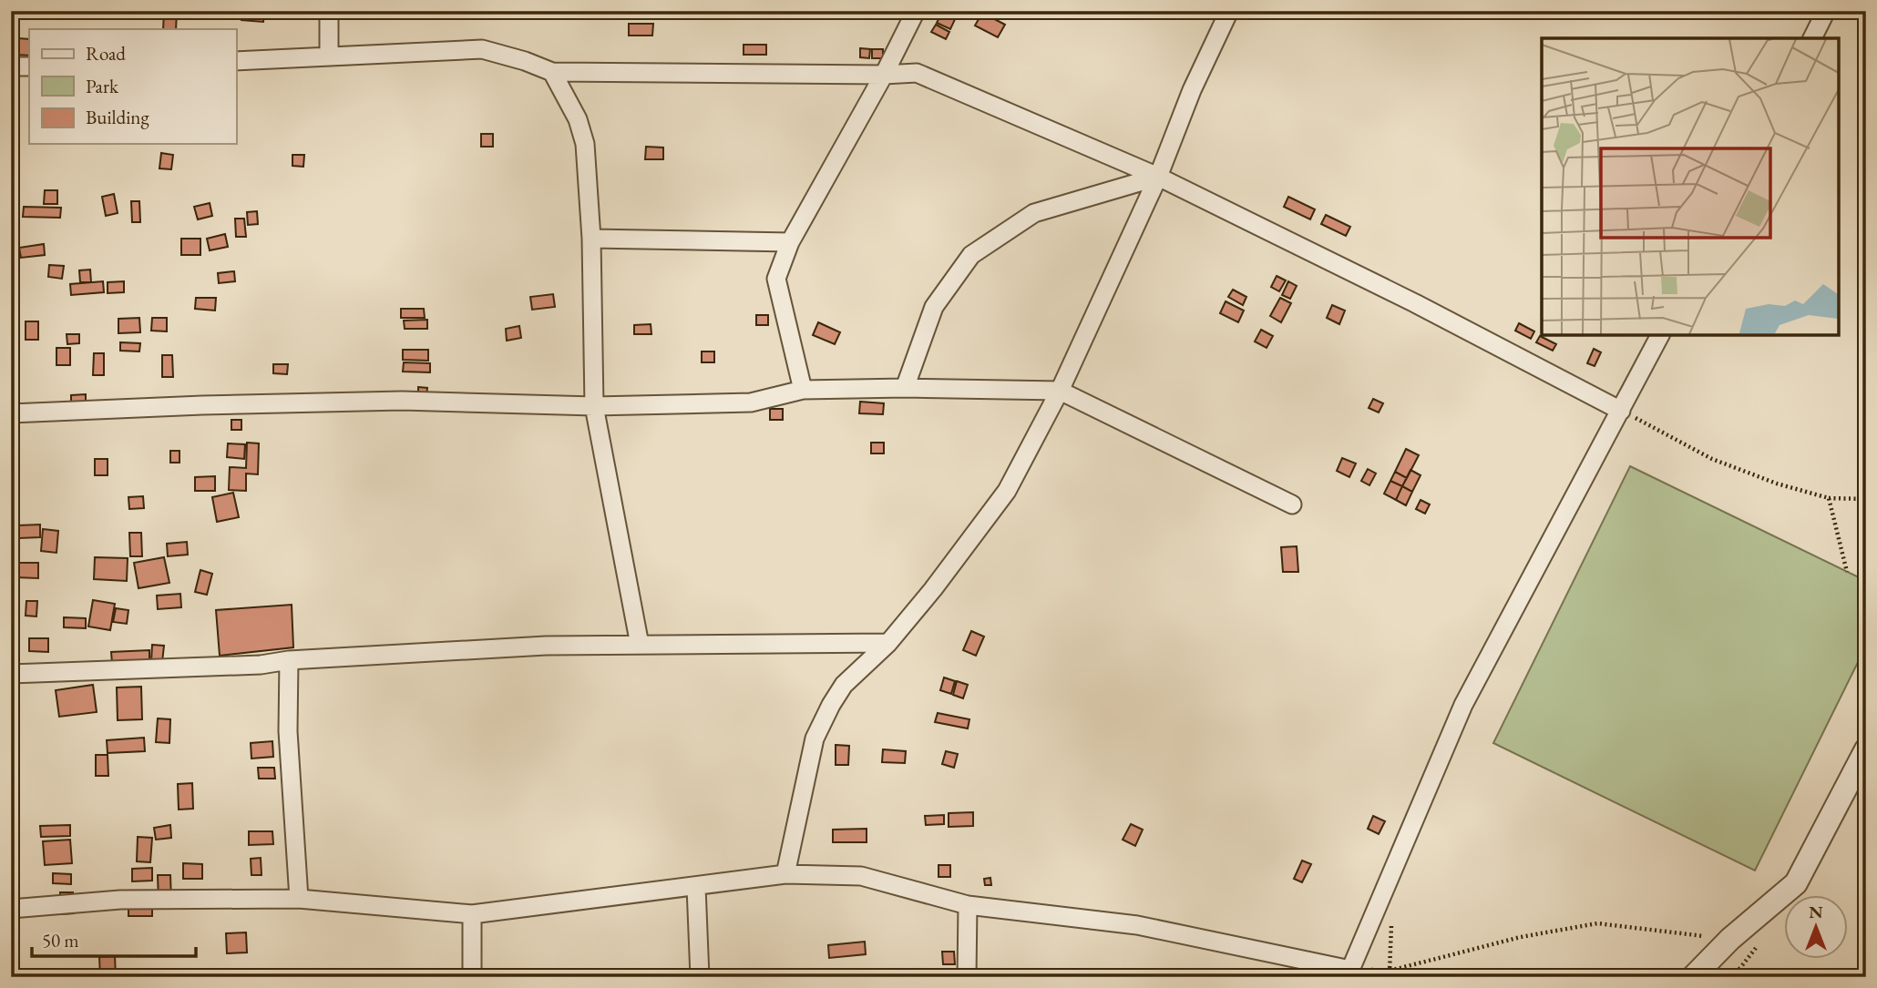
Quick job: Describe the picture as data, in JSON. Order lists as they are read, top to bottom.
{
  "legend": ["Road", "Park", "Building"],
  "scale_bar": "50 m",
  "north": "top"
}
